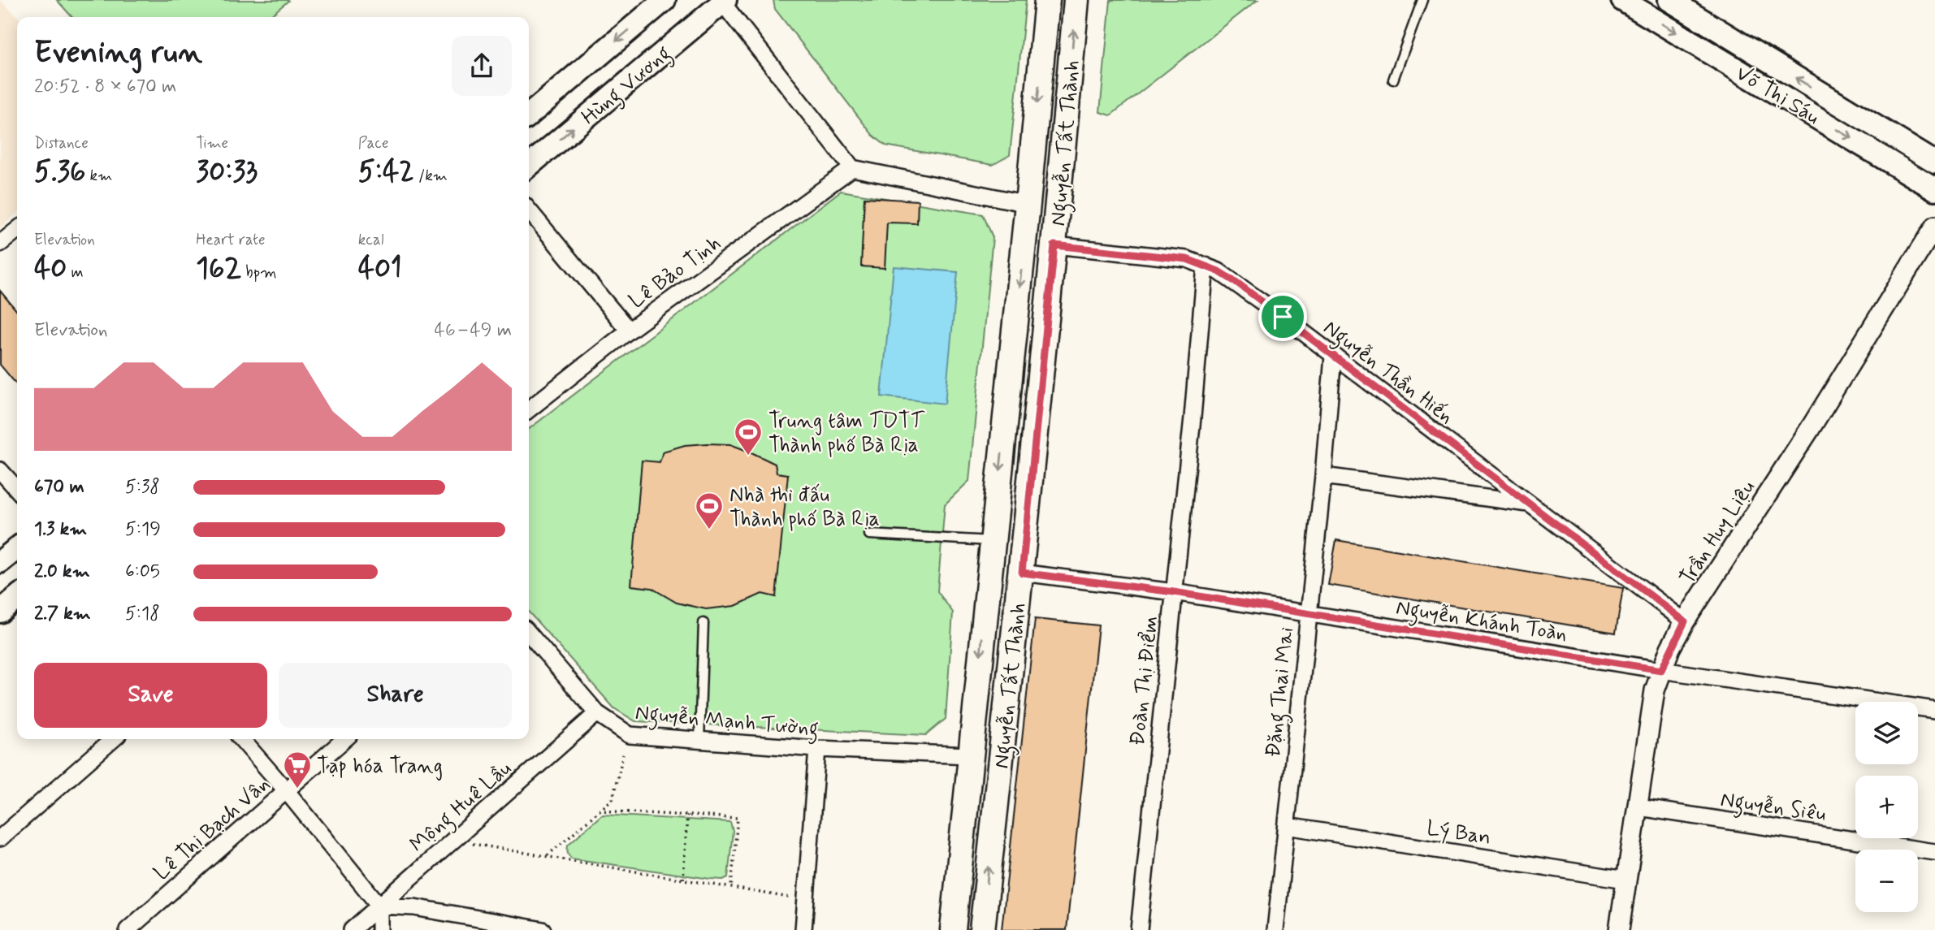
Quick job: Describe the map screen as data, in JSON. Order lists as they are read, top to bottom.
{
  "streets": {
    "main road": ["Hùng Vương", "Võ Thị Sáu", "Nguyễn Tất Thành"],
    "street": [
      "Lê Bảo Tịnh",
      "Nguyễn Thần Hiến",
      "Trần Huy Liệu",
      "Nguyễn Khánh Toàn",
      "Đoàn Thị Điểm",
      "Đặng Thai Mai",
      "Nguyễn Mạnh Tường",
      "Mộng Huê Lầu",
      "Nguyễn Siêu",
      "Lê Thị Bạch Vân",
      "Lý Ban"
    ]
  },
  "crossings": [
    ["Nguyễn Tất Thành", "Nguyễn Thần Hiến"],
    ["Nguyễn Tất Thành", "Nguyễn Khánh Toàn"],
    ["Nguyễn Tất Thành", "Nguyễn Mạnh Tường"],
    ["Nguyễn Thần Hiến", "Trần Huy Liệu"],
    ["Nguyễn Thần Hiến", "Đoàn Thị Điểm"],
    ["Nguyễn Thần Hiến", "Đặng Thai Mai"],
    ["Trần Huy Liệu", "Nguyễn Khánh Toàn"],
    ["Trần Huy Liệu", "Nguyễn Siêu"],
    ["Trần Huy Liệu", "Lý Ban"],
    ["Nguyễn Khánh Toàn", "Đoàn Thị Điểm"],
    ["Nguyễn Khánh Toàn", "Đặng Thai Mai"],
    ["Đặng Thai Mai", "Lý Ban"],
    ["Nguyễn Mạnh Tường", "Mộng Huê Lầu"]
  ],
  "places": {
    "sports": ["Trung tâm TDTT Thành phố Bà Rịa", "Nhà thi đấu Thành phố Bà Rịa"],
    "supermarket": ["Tạp hóa Trang"]
  },
  "page": {
    "heading": ["Evening run", "20:52 · 8 × 670 m"],
    "stats": [
      ["Distance", "5.36 km"],
      ["Time", "30:33"],
      ["Pace", "5:42 /km"],
      ["Elevation", "40 m"],
      ["Heart rate", "162 bpm"],
      ["kcal", "401"]
    ],
    "chart": ["Elevation", "46–49 m"],
    "list": [
      {
        "name": "670 m",
        "note": "5:38"
      },
      {
        "name": "1.3 km",
        "note": "5:19"
      },
      {
        "name": "2.0 km",
        "note": "6:05"
      },
      {
        "name": "2.7 km",
        "note": "5:18"
      }
    ],
    "buttons": ["Save", "Share"],
    "map_buttons": ["+", "−"]
  }
}
